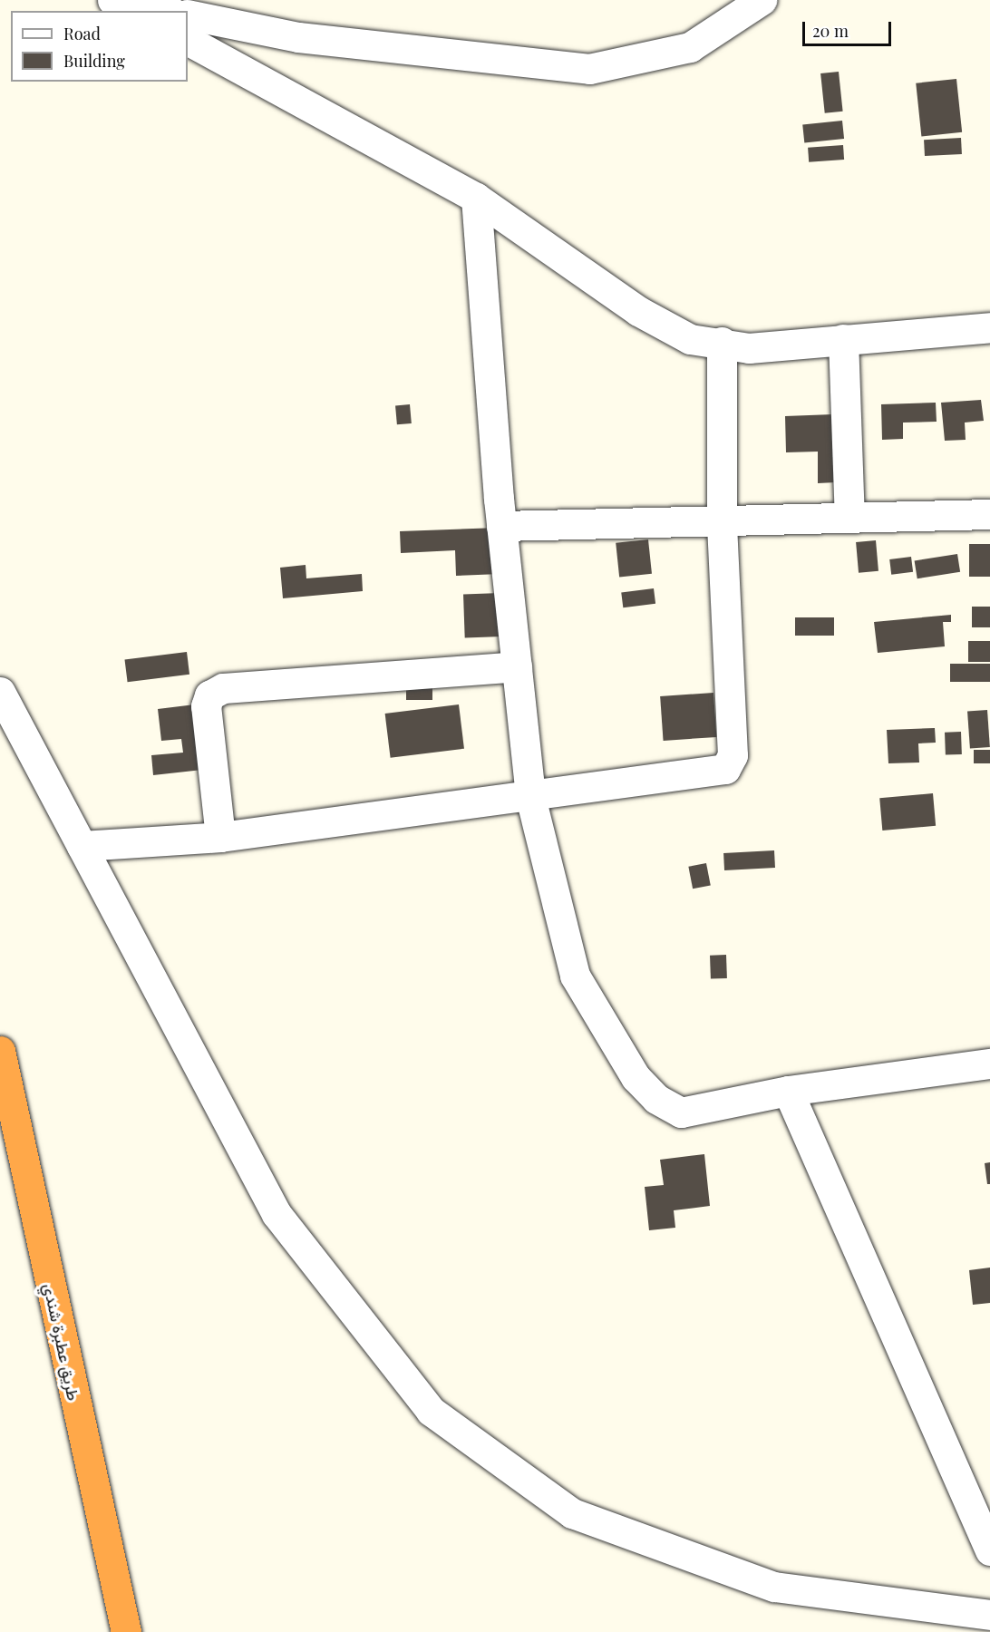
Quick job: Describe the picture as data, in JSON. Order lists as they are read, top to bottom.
{
  "streets": {
    "highway": ["طريق عطبرة شندي"]
  },
  "legend": ["Road", "Building"],
  "scale_bar": "20 m"
}
